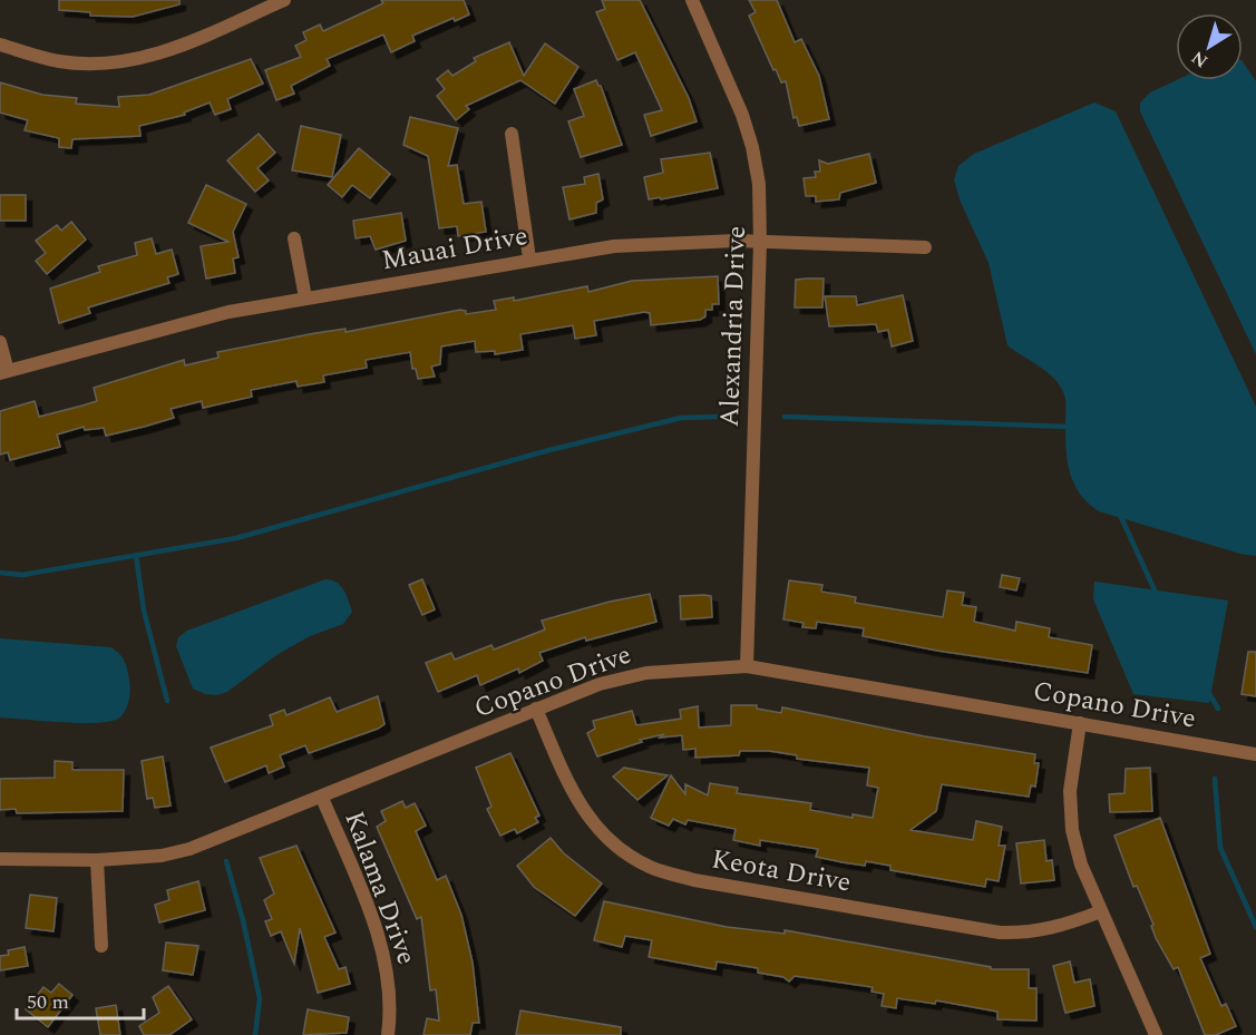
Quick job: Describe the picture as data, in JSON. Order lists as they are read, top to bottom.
{
  "streets": {
    "street": [
      "Mauai Drive",
      "Alexandria Drive",
      "Copano Drive",
      "Keota Drive",
      "Kalama Drive"
    ]
  },
  "crossings": [
    ["Mauai Drive", "Alexandria Drive"],
    ["Alexandria Drive", "Copano Drive"],
    ["Copano Drive", "Keota Drive"],
    ["Copano Drive", "Kalama Drive"]
  ],
  "scale_bar": "50 m",
  "north": "bottom left"
}
